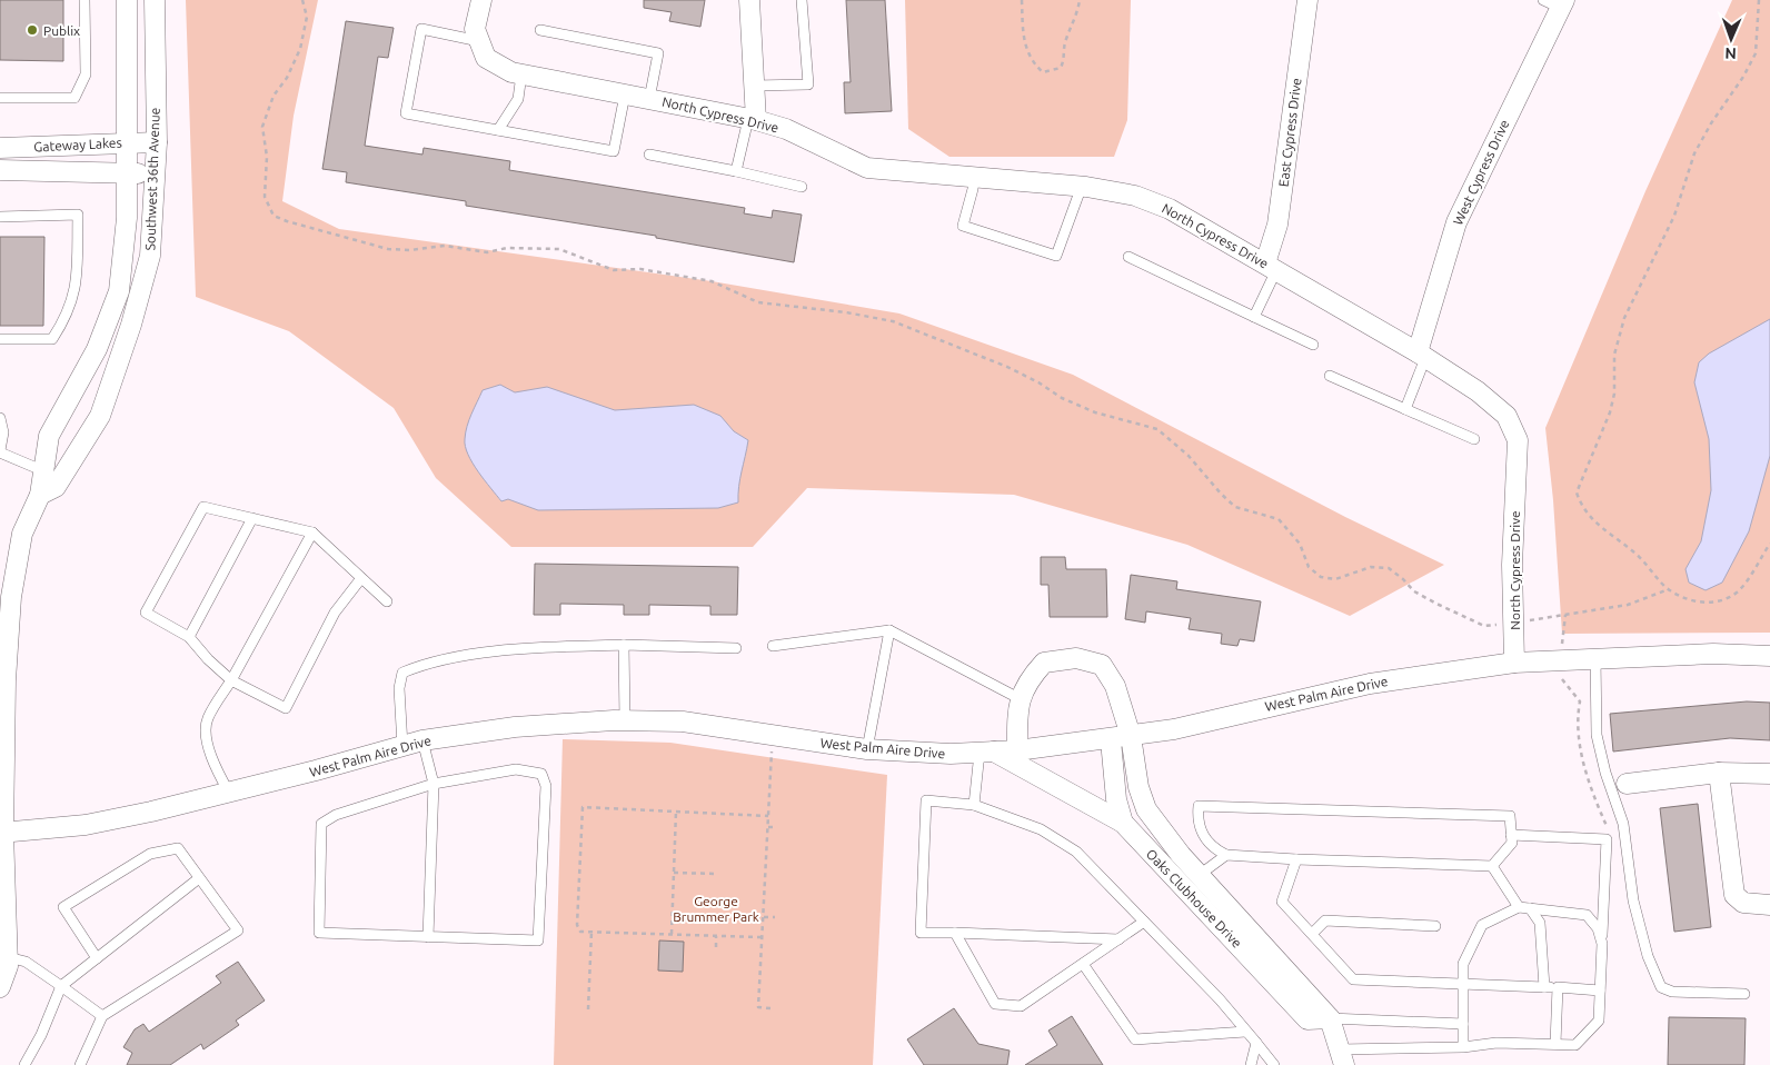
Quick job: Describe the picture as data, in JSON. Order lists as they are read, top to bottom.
{
  "streets": {
    "street": [
      "North Cypress Drive",
      "East Cypress Drive",
      "Gateway Lakes",
      "West Cypress Drive",
      "Southwest 36th Avenue",
      "West Palm Aire Drive",
      "Oaks Clubhouse Drive"
    ]
  },
  "crossings": [
    ["North Cypress Drive", "East Cypress Drive"],
    ["North Cypress Drive", "West Cypress Drive"],
    ["North Cypress Drive", "West Palm Aire Drive"],
    ["Gateway Lakes", "Southwest 36th Avenue"],
    ["Southwest 36th Avenue", "West Palm Aire Drive"],
    ["West Palm Aire Drive", "Oaks Clubhouse Drive"]
  ],
  "parks": ["George Brummer Park"],
  "places": ["Publix"],
  "north": "bottom"
}
